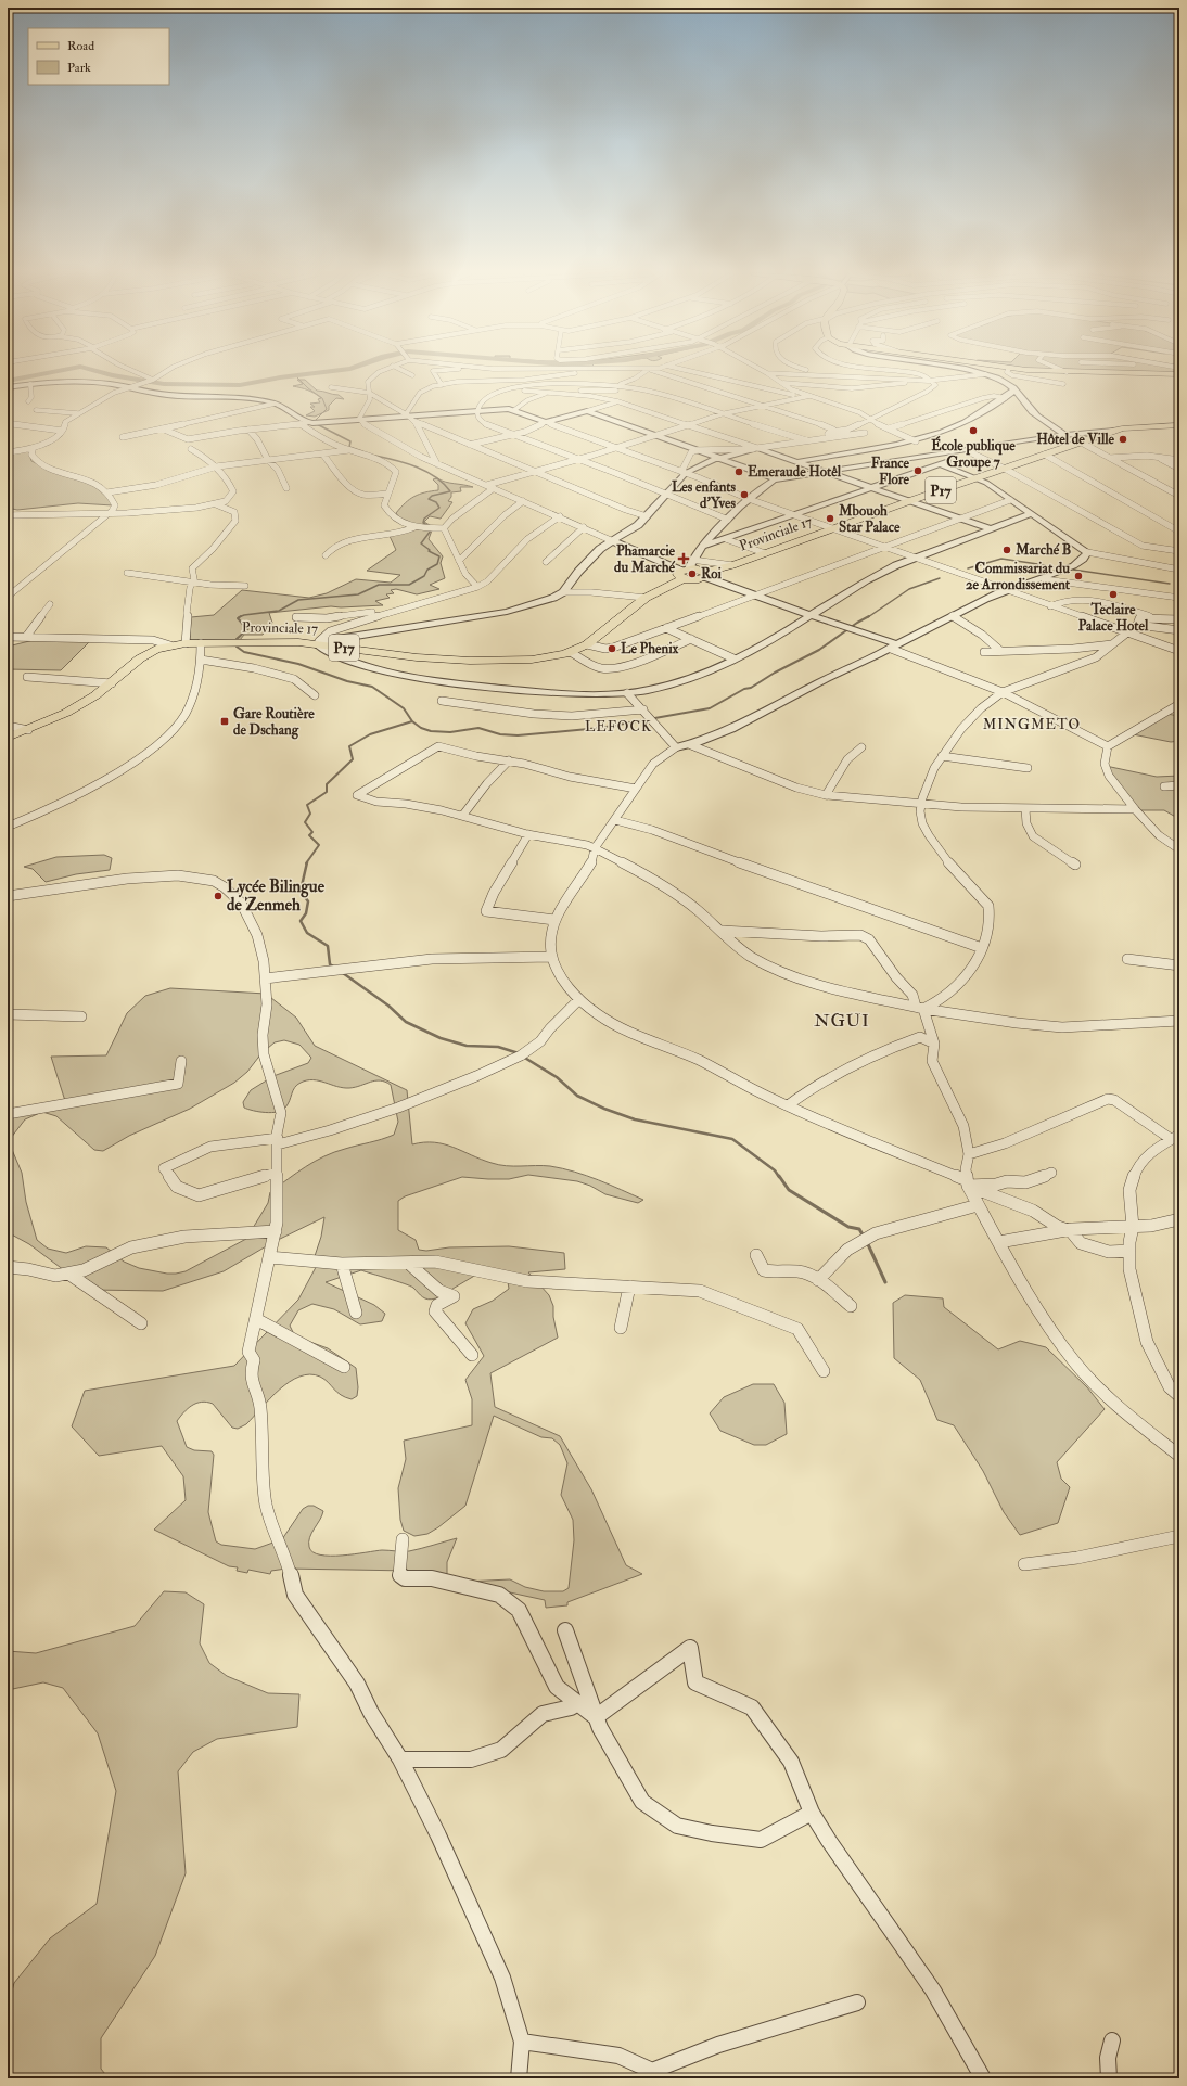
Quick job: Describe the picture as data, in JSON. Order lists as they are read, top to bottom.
{
  "streets": {
    "main road": ["P17", "Provinciale 17"]
  },
  "districts": ["MINGMETO", "LEFOCK", "NGUI"],
  "places": {
    "other": [
      "École publique Groupe 7",
      "Hôtel de Ville",
      "France Flore",
      "Emeraude Hotêl",
      "Les enfants d'Yves",
      "Mbouoh Star Palace",
      "Marché B",
      "Roi",
      "Commissariat du 2e Arrondissement",
      "Teclaire Palace Hotel",
      "Le Phenix",
      "Lycée Bilingue de Zenmeh"
    ],
    "health": ["Phamarcie du Marché"],
    "transit": ["Gare Routière de Dschang"]
  },
  "legend": ["Road", "Park"]
}
